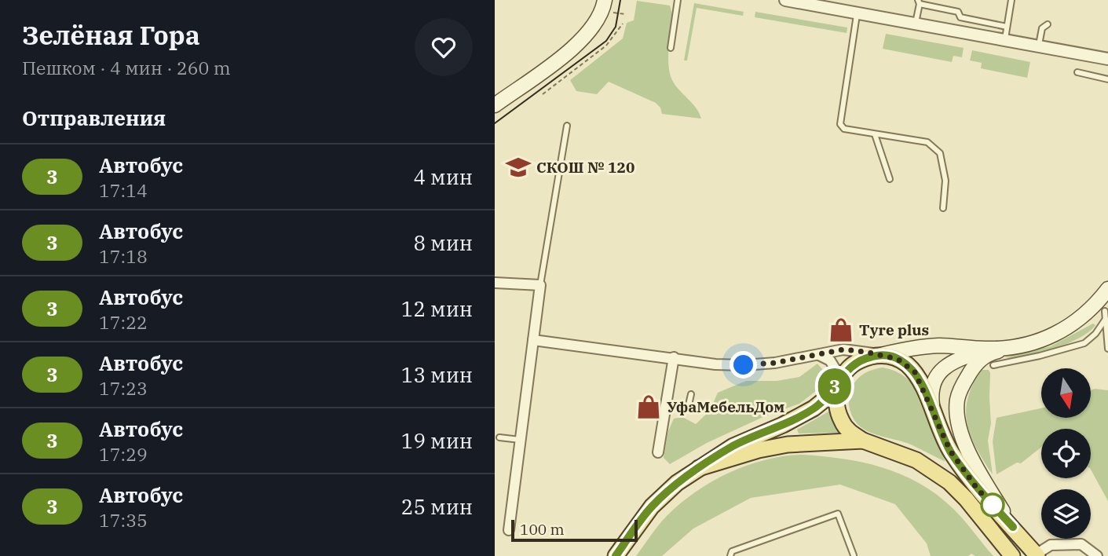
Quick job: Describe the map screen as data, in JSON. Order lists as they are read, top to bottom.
{
  "places": {
    "school or university": ["СКОШ № 120"],
    "shop": ["Tyre plus", "УфаМебельДом"]
  },
  "lines": ["bus line 3"],
  "scale_bar": "100 m",
  "north": "bottom",
  "page": {
    "heading": [
      ["Зелёная Гора", "Пешком · 4 мин · 260 m"],
      "Отправления"
    ],
    "on_map": "3",
    "list": [
      {
        "mark": "3",
        "name": "Автобус",
        "note": "17:14",
        "value": "4 мин"
      },
      {
        "mark": "3",
        "name": "Автобус",
        "note": "17:18",
        "value": "8 мин"
      },
      {
        "mark": "3",
        "name": "Автобус",
        "note": "17:22",
        "value": "12 мин"
      },
      {
        "mark": "3",
        "name": "Автобус",
        "note": "17:23",
        "value": "13 мин"
      },
      {
        "mark": "3",
        "name": "Автобус",
        "note": "17:29",
        "value": "19 мин"
      },
      {
        "mark": "3",
        "name": "Автобус",
        "note": "17:35",
        "value": "25 мин"
      }
    ],
    "scale": "100 m"
  }
}
